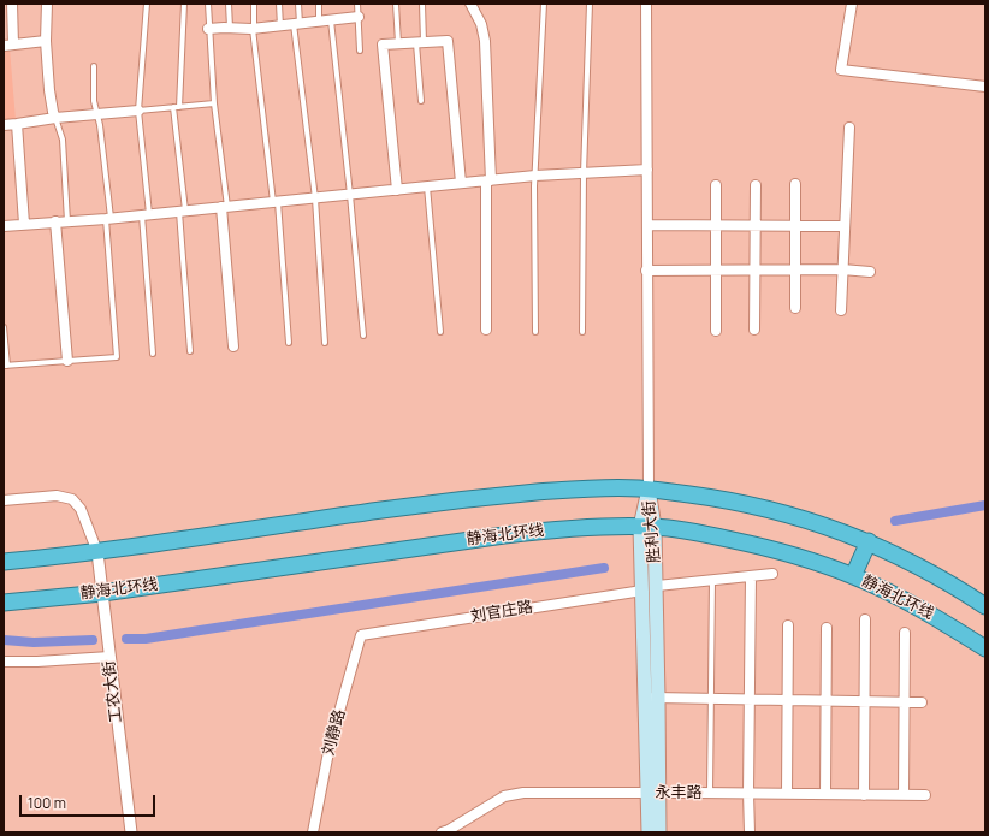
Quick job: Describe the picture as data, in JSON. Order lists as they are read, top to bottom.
{
  "streets": {
    "highway": ["静海北环线"],
    "main road": ["胜利大街"],
    "street": [
      "刘官庄路",
      "工农大街",
      "刘静路",
      "永丰路"
    ]
  },
  "crossings": [
    ["胜利大街", "静海北环线"],
    ["胜利大街", "刘官庄路"],
    ["胜利大街", "永丰路"],
    ["静海北环线", "工农大街"],
    ["刘官庄路", "刘静路"]
  ],
  "scale_bar": "100 m"
}
